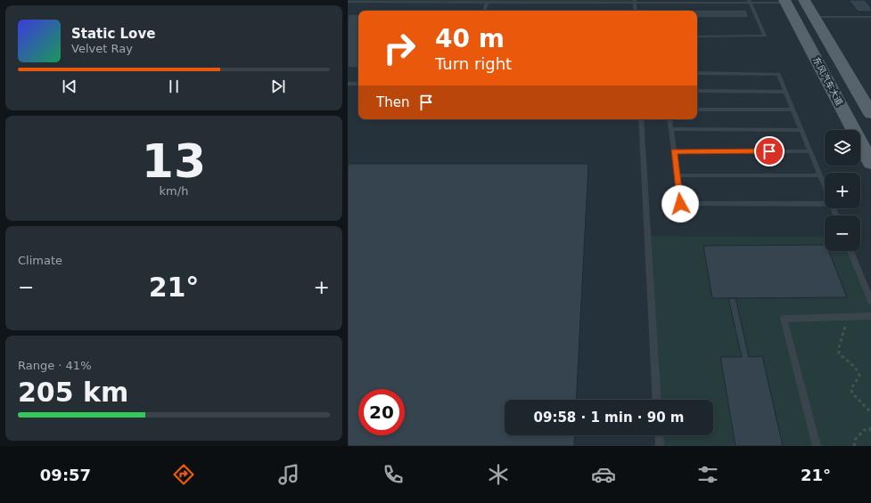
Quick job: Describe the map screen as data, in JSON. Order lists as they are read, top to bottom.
{
  "streets": {
    "main road": ["东风汽车大道"]
  },
  "page": {
    "turn": ["40 m", "Turn right"],
    "song": ["Static Love", "Velvet Ray"],
    "then": "Then",
    "tile": [
      ["13", "km/h"],
      "Climate",
      ["Range · 41%", "205 km"]
    ],
    "map_buttons": ["+", "−"],
    "heat": ["−", "21°", "+"],
    "limit": "20",
    "trip": "09:58 · 1 min · 90 m",
    "tabs": ["09:57", "21°"]
  }
}
